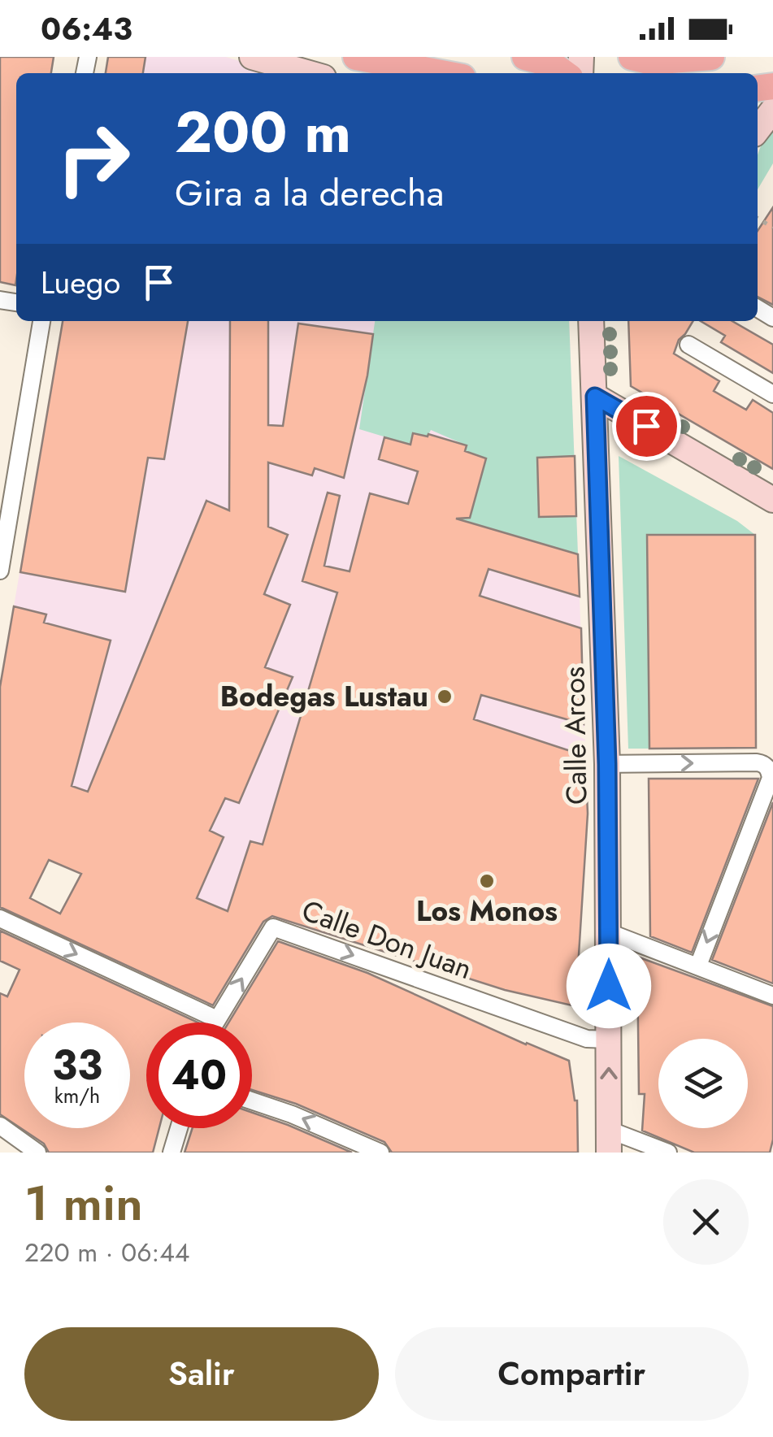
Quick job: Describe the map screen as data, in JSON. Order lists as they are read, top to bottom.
{
  "streets": {
    "street": ["Calle Arcos", "Calle Don Juan"]
  },
  "crossings": [
    ["Calle Arcos", "Calle Don Juan"]
  ],
  "one_way": ["Calle Don Juan"],
  "places": ["Bodegas Lustau", "Los Monos"],
  "page": {
    "status": "06:43",
    "turn": ["200 m", "Gira a la derecha"],
    "then": "Luego",
    "speed": "33 km/h",
    "limit": "40",
    "heading": ["1 min", "220 m · 06:44"],
    "buttons": ["Salir", "Compartir"]
  }
}
